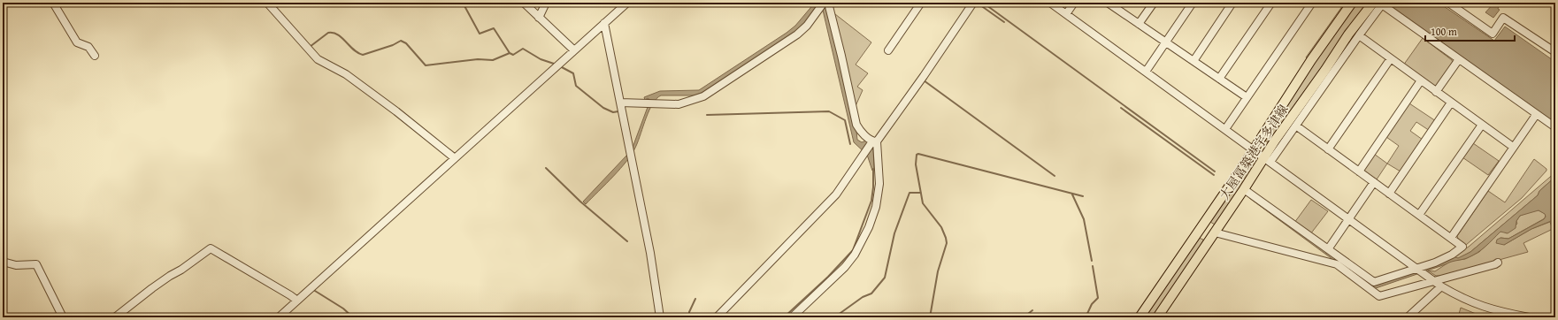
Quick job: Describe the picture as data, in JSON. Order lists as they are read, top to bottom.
{
  "streets": {
    "main road": ["大屋冨築港宇多津線"]
  },
  "scale_bar": "100 m"
}
